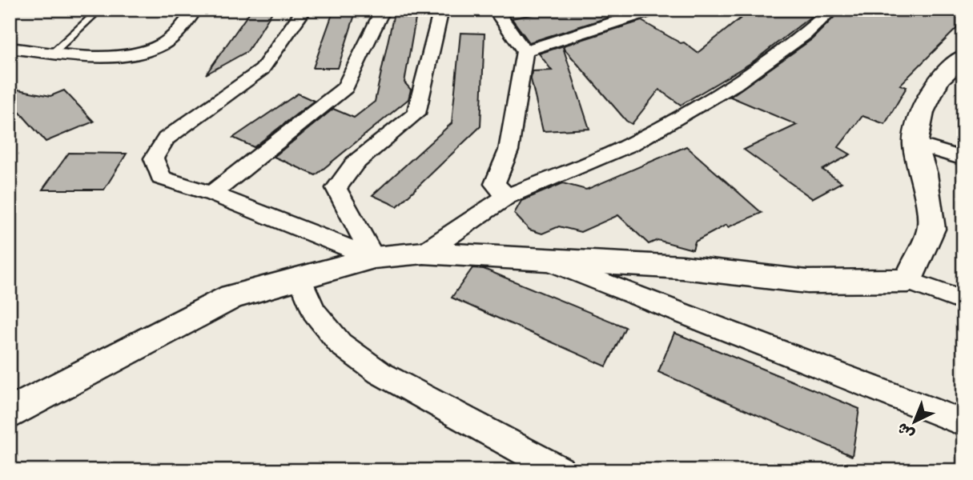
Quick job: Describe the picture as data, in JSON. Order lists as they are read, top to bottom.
{
  "north": "bottom left"
}
